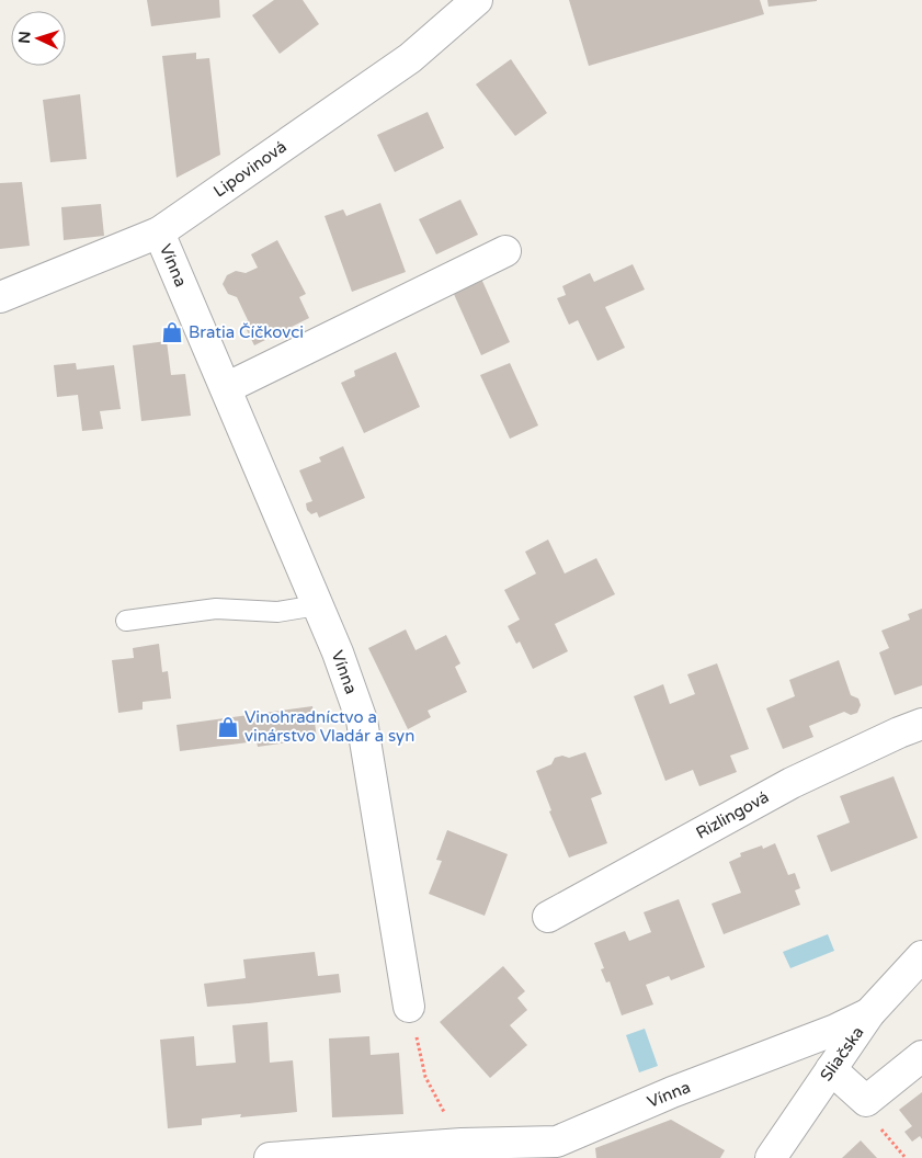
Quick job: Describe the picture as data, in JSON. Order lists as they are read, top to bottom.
{
  "streets": {
    "street": [
      "Lipovinová",
      "Vínna",
      "Rizlingová",
      "Sliačska"
    ]
  },
  "crossings": [
    ["Lipovinová", "Vínna"],
    ["Vínna", "Sliačska"]
  ],
  "places": {
    "shop": ["Bratia Číčkovci", "Vinohradníctvo a vinárstvo Vladár a syn"]
  },
  "north": "left"
}
